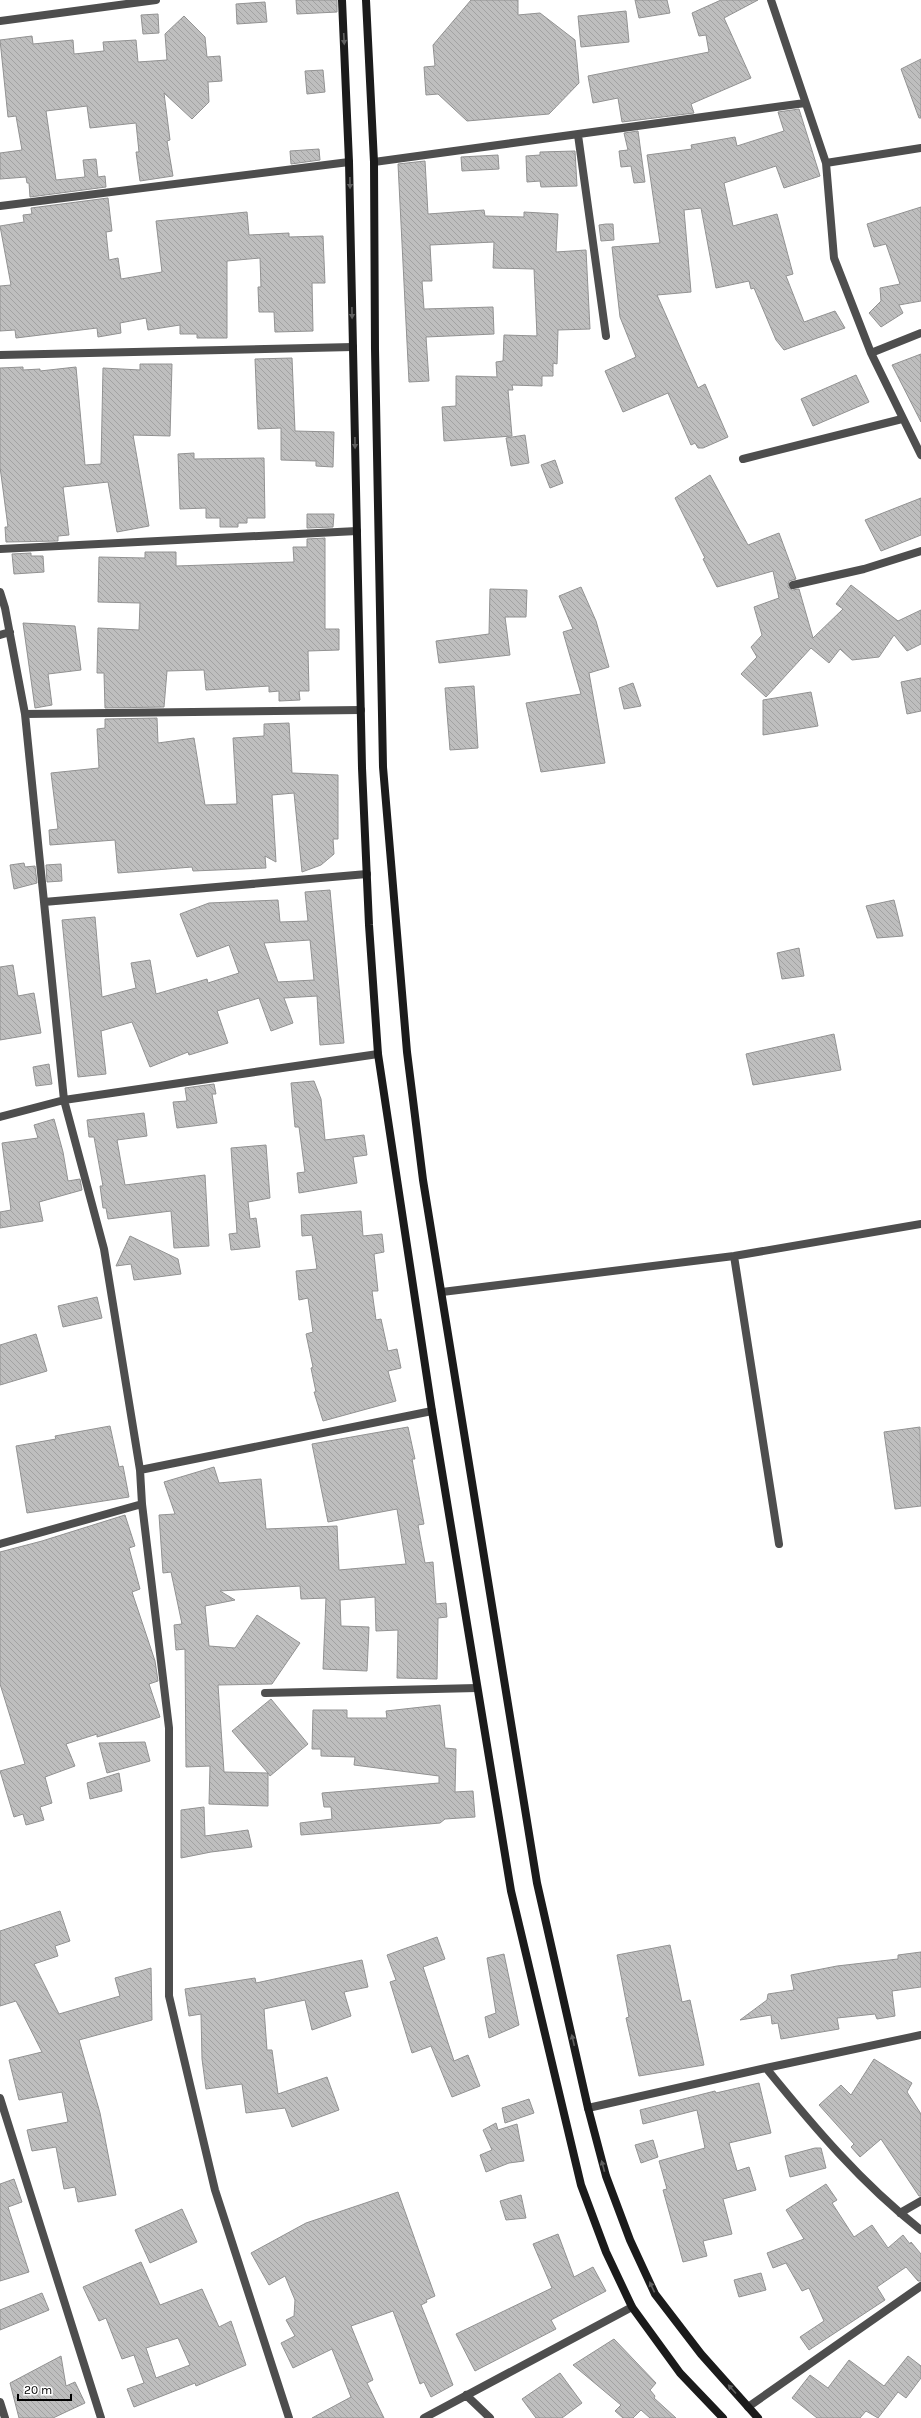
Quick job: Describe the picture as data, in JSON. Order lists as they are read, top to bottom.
{
  "scale_bar": "20 m"
}
